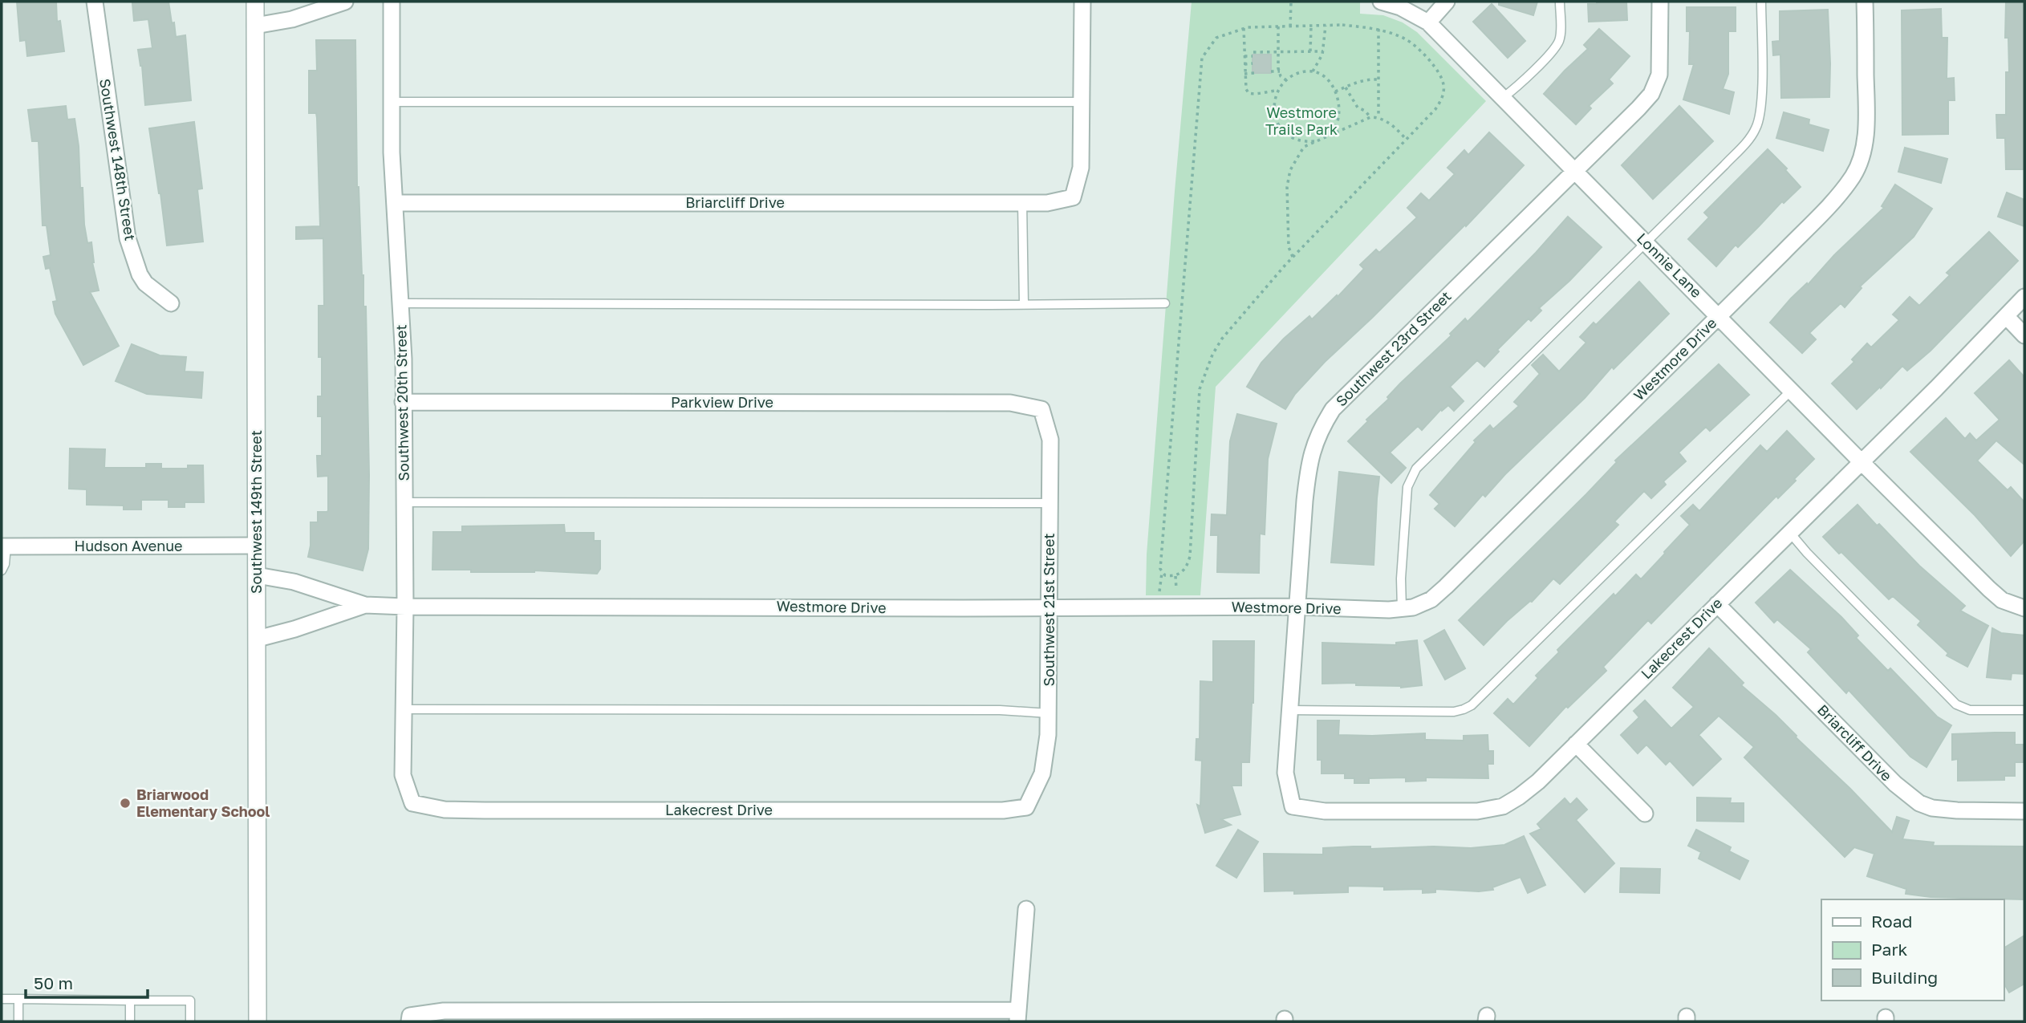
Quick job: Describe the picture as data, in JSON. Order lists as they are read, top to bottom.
{
  "streets": {
    "street": [
      "Southwest 148th Street",
      "Briarcliff Drive",
      "Lonnie Lane",
      "Southwest 23rd Street",
      "Westmore Drive",
      "Southwest 20th Street",
      "Parkview Drive",
      "Southwest 149th Street",
      "Hudson Avenue",
      "Southwest 21st Street",
      "Lakecrest Drive"
    ]
  },
  "crossings": [
    ["Briarcliff Drive", "Southwest 20th Street"],
    ["Briarcliff Drive", "Lakecrest Drive"],
    ["Lonnie Lane", "Southwest 23rd Street"],
    ["Lonnie Lane", "Westmore Drive"],
    ["Lonnie Lane", "Lakecrest Drive"],
    ["Southwest 23rd Street", "Westmore Drive"],
    ["Southwest 23rd Street", "Lakecrest Drive"],
    ["Westmore Drive", "Southwest 20th Street"],
    ["Westmore Drive", "Southwest 149th Street"],
    ["Westmore Drive", "Southwest 21st Street"],
    ["Southwest 20th Street", "Parkview Drive"],
    ["Southwest 20th Street", "Lakecrest Drive"],
    ["Parkview Drive", "Southwest 21st Street"],
    ["Southwest 149th Street", "Hudson Avenue"],
    ["Southwest 21st Street", "Lakecrest Drive"]
  ],
  "parks": ["Westmore Trails Park"],
  "places": ["Briarwood Elementary School"],
  "legend": ["Road", "Park", "Building"],
  "scale_bar": "50 m"
}
